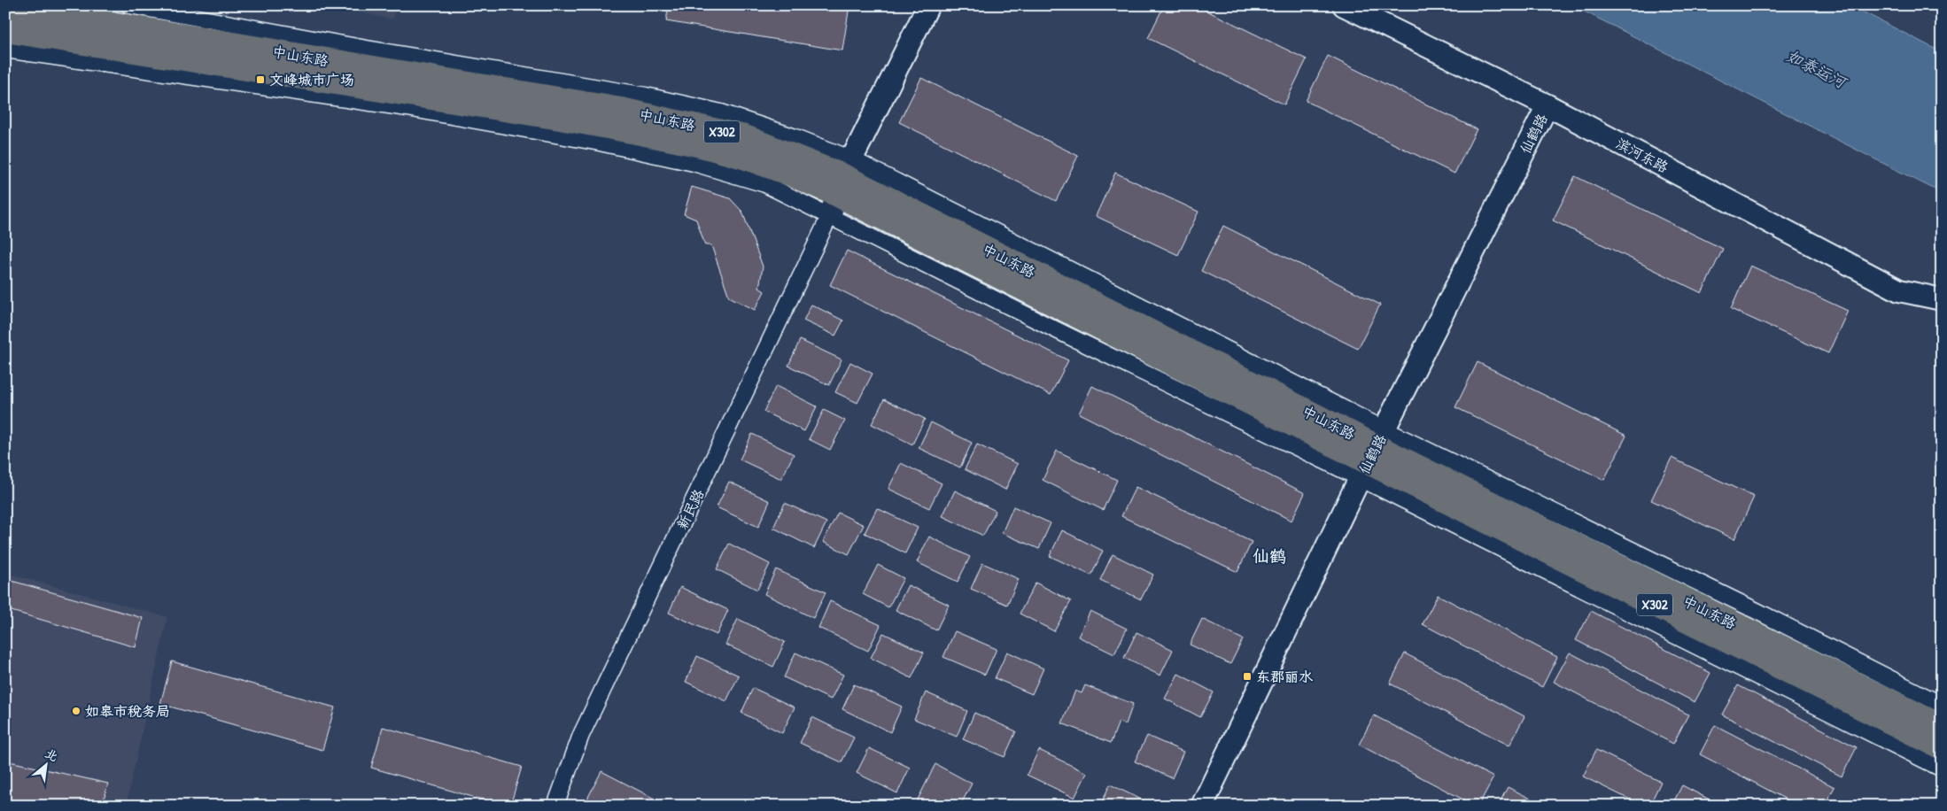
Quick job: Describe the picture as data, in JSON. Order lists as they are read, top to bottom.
{
  "streets": {
    "main road": ["中山东路", "X302"],
    "street": ["仙鹤路", "滨河东路", "新民路"]
  },
  "crossings": [
    ["中山东路", "仙鹤路"],
    ["中山东路", "新民路"],
    ["仙鹤路", "滨河东路"]
  ],
  "districts": ["仙鹤"],
  "water": ["如泰运河"],
  "places": {
    "transit": ["文峰城市广场", "东郡丽水"],
    "other": ["如皋市税务局"]
  },
  "north": "top right"
}
